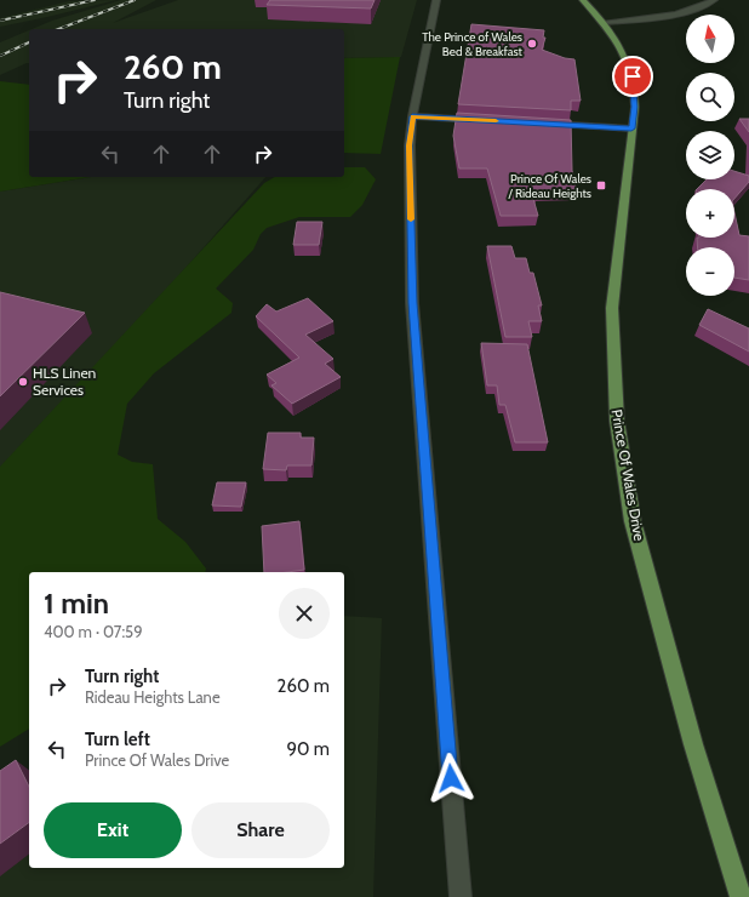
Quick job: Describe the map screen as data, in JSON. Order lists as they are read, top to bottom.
{
  "streets": {
    "main road": ["Prince Of Wales Drive"]
  },
  "places": {
    "other": ["The Prince of Wales Bed & Breakfast", "HLS Linen Services"],
    "transit": ["Prince Of Wales / Rideau Heights"]
  },
  "north": "top",
  "page": {
    "map_buttons": ["+", "−"],
    "turn": ["260 m", "Turn right"],
    "heading": ["1 min", "400 m · 07:59"],
    "list": [
      {
        "name": "Turn right",
        "note": "Rideau Heights Lane",
        "value": "260 m"
      },
      {
        "name": "Turn left",
        "note": "Prince Of Wales Drive",
        "value": "90 m"
      }
    ],
    "buttons": ["Exit", "Share"]
  }
}
